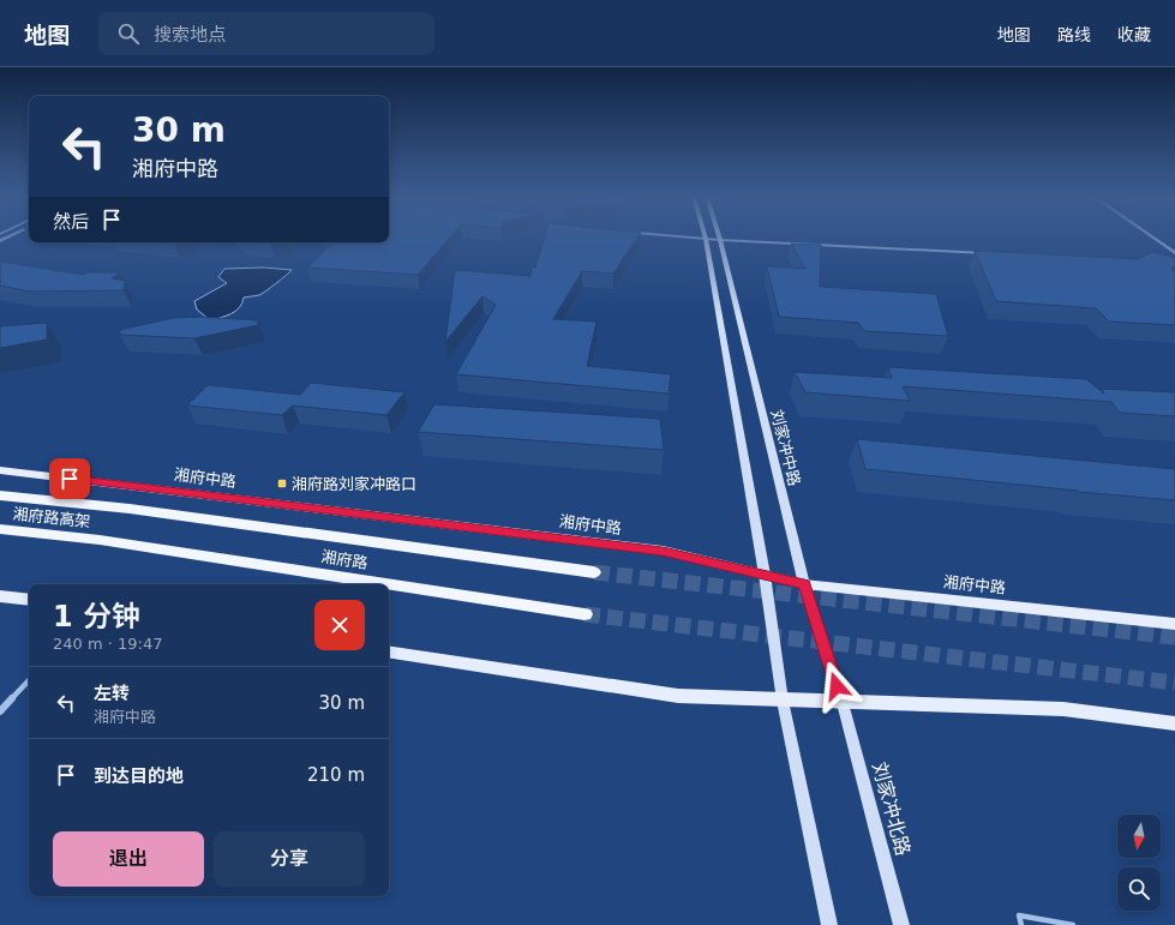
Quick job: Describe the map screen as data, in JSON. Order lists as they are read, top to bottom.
{
  "streets": {
    "highway": ["湘府路高架", "湘府路"],
    "main road": ["刘家冲中路", "湘府中路", "刘家冲北路"]
  },
  "crossings": [
    ["刘家冲中路", "湘府中路"],
    ["刘家冲中路", "刘家冲北路"],
    ["湘府路高架", "湘府路"]
  ],
  "places": {
    "transit": ["湘府路刘家冲路口"]
  },
  "north": "bottom",
  "page": {
    "header": "地图",
    "search": "搜索地点",
    "nav": ["地图", "路线", "收藏"],
    "turn": ["30 m", "湘府中路"],
    "then": "然后",
    "heading": ["1 分钟", "240 m · 19:47"],
    "list": [
      {
        "name": "左转",
        "note": "湘府中路",
        "value": "30 m"
      },
      {
        "name": "到达目的地",
        "value": "210 m"
      }
    ],
    "buttons": ["退出", "分享"]
  }
}
